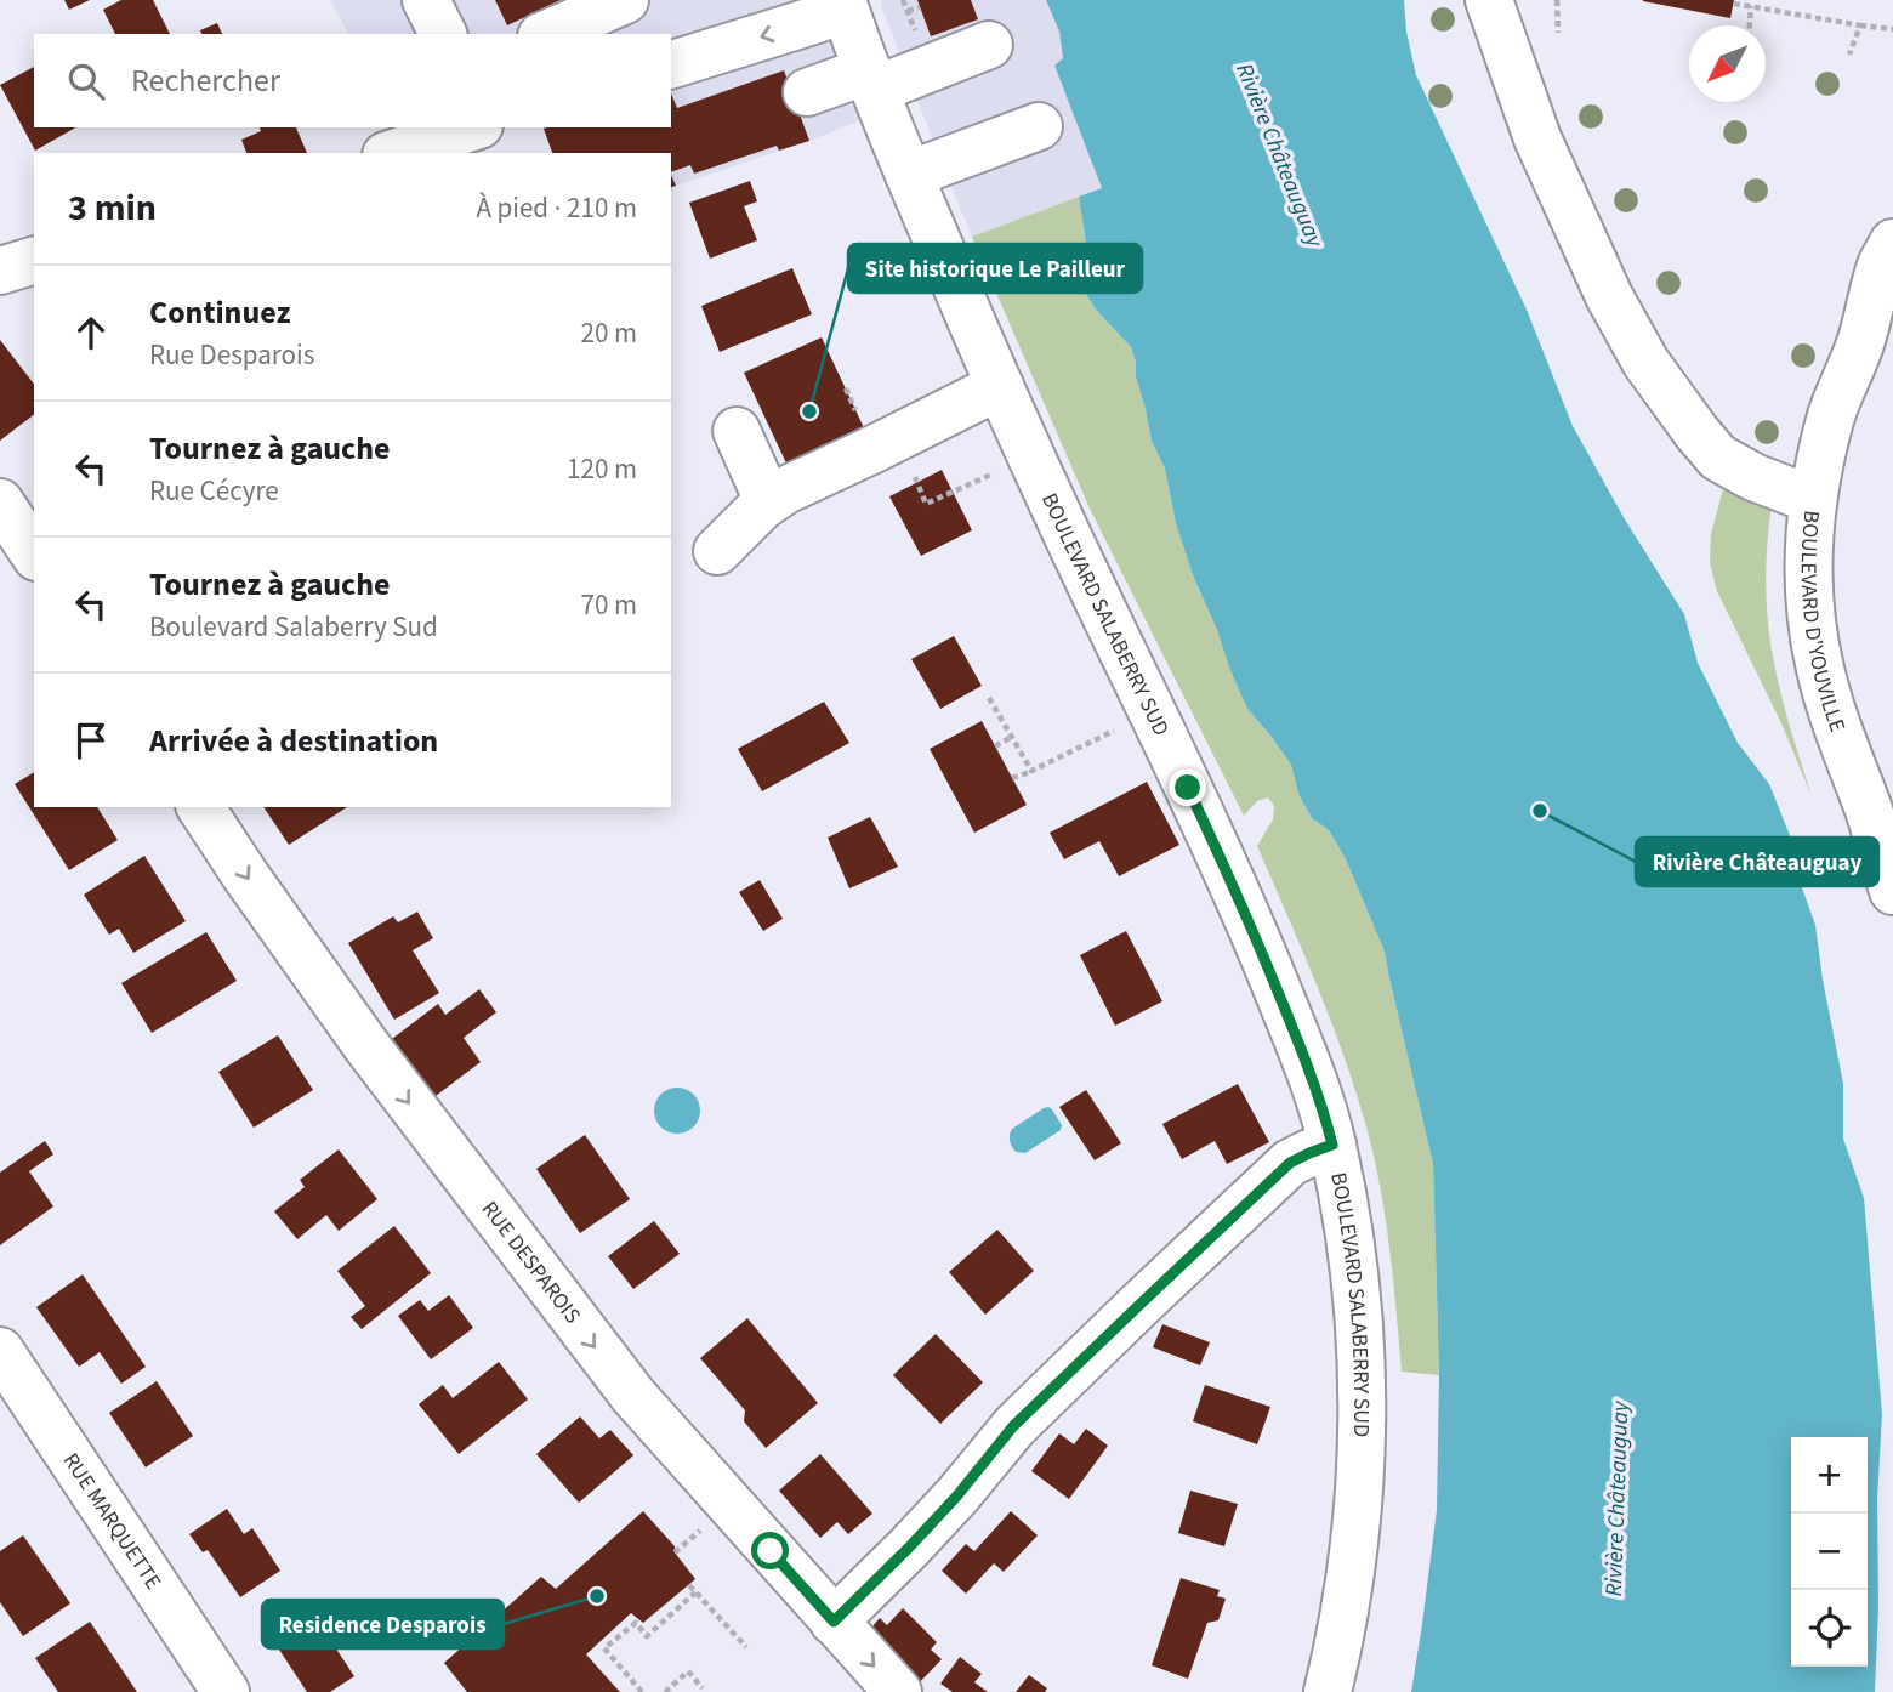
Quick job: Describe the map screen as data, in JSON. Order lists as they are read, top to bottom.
{
  "streets": {
    "street": [
      "BOULEVARD SALABERRY SUD",
      "BOULEVARD D'YOUVILLE",
      "RUE DESPAROIS",
      "RUE MARQUETTE"
    ]
  },
  "one_way": ["RUE DESPAROIS"],
  "water": ["Rivière Châteauguay"],
  "places": ["Site historique Le Pailleur", "Rivière Châteauguay", "Residence Desparois"],
  "north": "bottom left",
  "page": {
    "search": "Rechercher",
    "heading": ["3 min", "À pied · 210 m"],
    "list": [
      ["Continuez", "Rue Desparois", "20 m"],
      ["Tournez à gauche", "Rue Cécyre", "120 m"],
      ["Tournez à gauche", "Boulevard Salaberry Sud", "70 m"],
      "Arrivée à destination"
    ],
    "map_buttons": ["+", "−"]
  }
}
